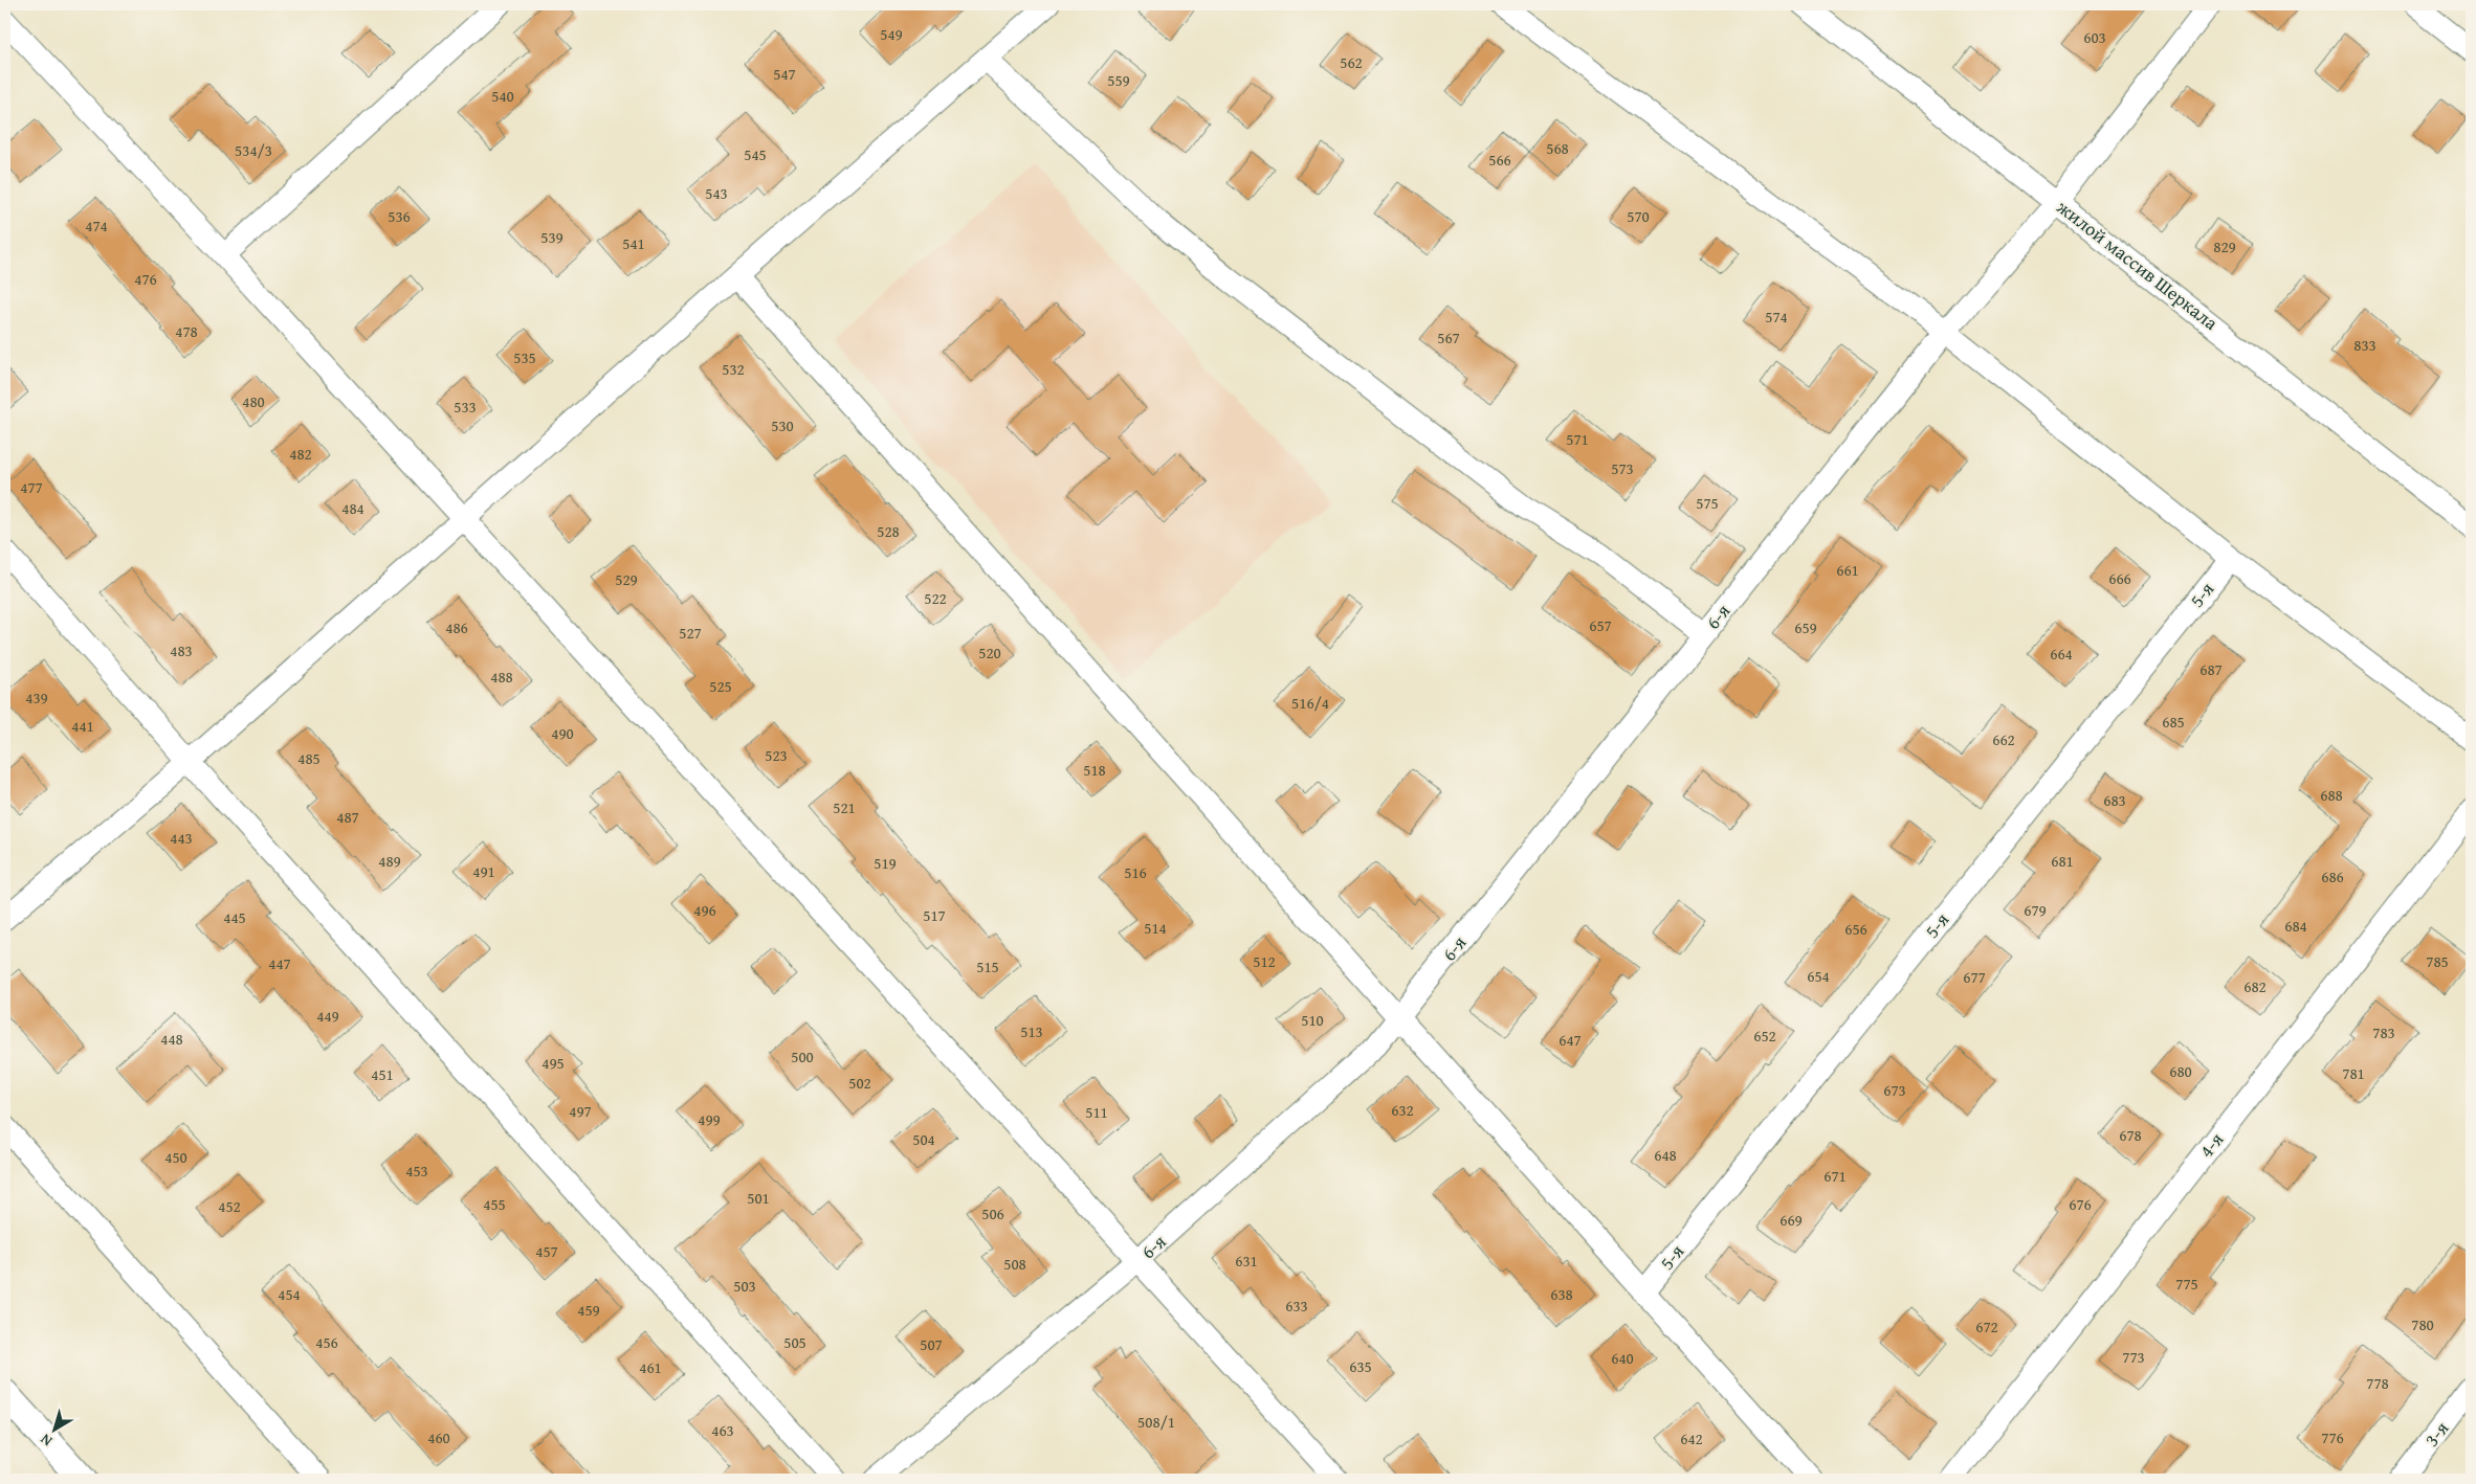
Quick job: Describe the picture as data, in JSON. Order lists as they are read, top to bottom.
{
  "streets": {
    "street": [
      "жилой массив Шеркала",
      "5-я",
      "6-я",
      "4-я",
      "3-я"
    ]
  },
  "crossings": [
    ["жилой массив Шеркала", "6-я"]
  ],
  "house_numbers": [
    "549",
    "603",
    "562",
    "547",
    "559",
    "540",
    "568",
    "534/3",
    "545",
    "566",
    "543",
    "536",
    "570",
    "474",
    "539",
    "541",
    "829",
    "476",
    "574",
    "478",
    "567",
    "833",
    "535",
    "532",
    "480",
    "533",
    "530",
    "571",
    "482",
    "573",
    "477",
    "575",
    "484",
    "528",
    "661",
    "666",
    "529",
    "522",
    "657",
    "486",
    "659",
    "527",
    "483",
    "520",
    "664",
    "687",
    "488",
    "525",
    "439",
    "516/4",
    "685",
    "441",
    "490",
    "662",
    "523",
    "485",
    "518",
    "688",
    "683",
    "521",
    "487",
    "443",
    "489",
    "681",
    "519",
    "491",
    "516",
    "686",
    "496",
    "679",
    "517",
    "445",
    "684",
    "514",
    "656",
    "512",
    "785",
    "447",
    "515",
    "654",
    "677",
    "682",
    "449",
    "510",
    "513",
    "783",
    "652",
    "448",
    "647",
    "500",
    "495",
    "680",
    "781",
    "451",
    "502",
    "673",
    "632",
    "497",
    "511",
    "499",
    "678",
    "504",
    "648",
    "450",
    "453",
    "671",
    "501",
    "455",
    "676",
    "452",
    "506",
    "669",
    "457",
    "631",
    "508",
    "775",
    "503",
    "454",
    "638",
    "633",
    "459",
    "780",
    "672",
    "456",
    "505",
    "507",
    "773",
    "640",
    "635",
    "461",
    "778",
    "508/1",
    "463",
    "460",
    "776",
    "642"
  ],
  "north": "bottom left"
}
